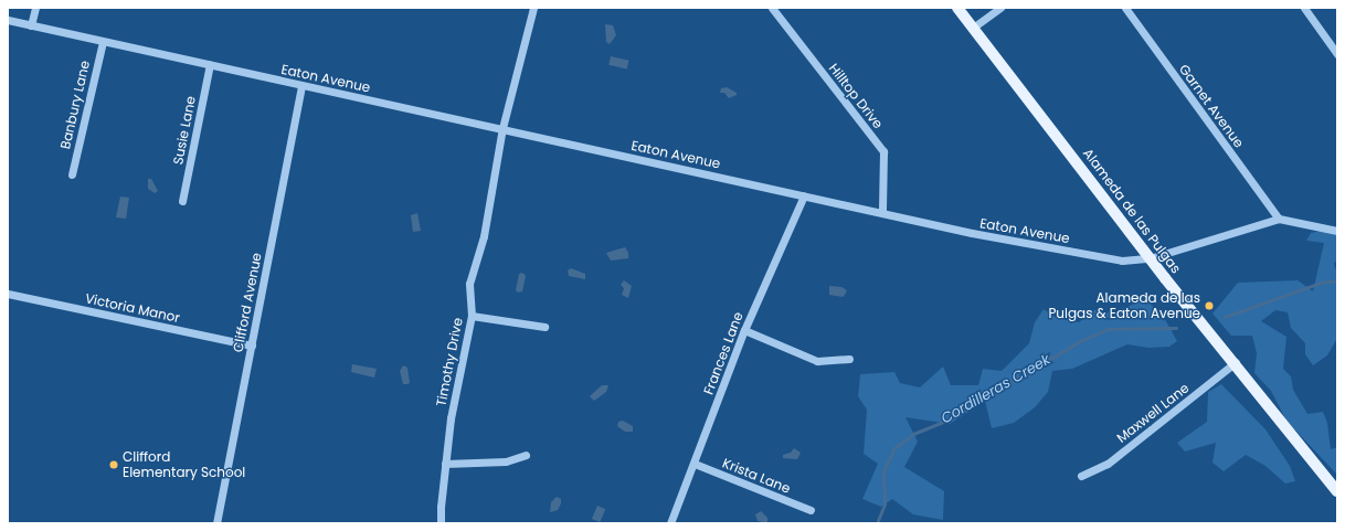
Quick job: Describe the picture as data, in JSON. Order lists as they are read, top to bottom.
{
  "streets": {
    "main road": ["Alameda de las Pulgas"],
    "street": [
      "Eaton Avenue",
      "Hilltop Drive",
      "Banbury Lane",
      "Garnet Avenue",
      "Susie Lane",
      "Clifford Avenue",
      "Victoria Manor",
      "Frances Lane",
      "Timothy Drive",
      "Maxwell Lane",
      "Krista Lane"
    ]
  },
  "crossings": [
    ["Eaton Avenue", "Hilltop Drive"],
    ["Eaton Avenue", "Banbury Lane"],
    ["Eaton Avenue", "Garnet Avenue"],
    ["Eaton Avenue", "Susie Lane"],
    ["Eaton Avenue", "Alameda de las Pulgas"],
    ["Eaton Avenue", "Clifford Avenue"],
    ["Eaton Avenue", "Frances Lane"],
    ["Eaton Avenue", "Timothy Drive"],
    ["Alameda de las Pulgas", "Maxwell Lane"],
    ["Clifford Avenue", "Victoria Manor"],
    ["Frances Lane", "Krista Lane"]
  ],
  "water": ["Cordilleras Creek"],
  "places": ["Alameda de las Pulgas & Eaton Avenue", "Clifford Elementary School"]
}
